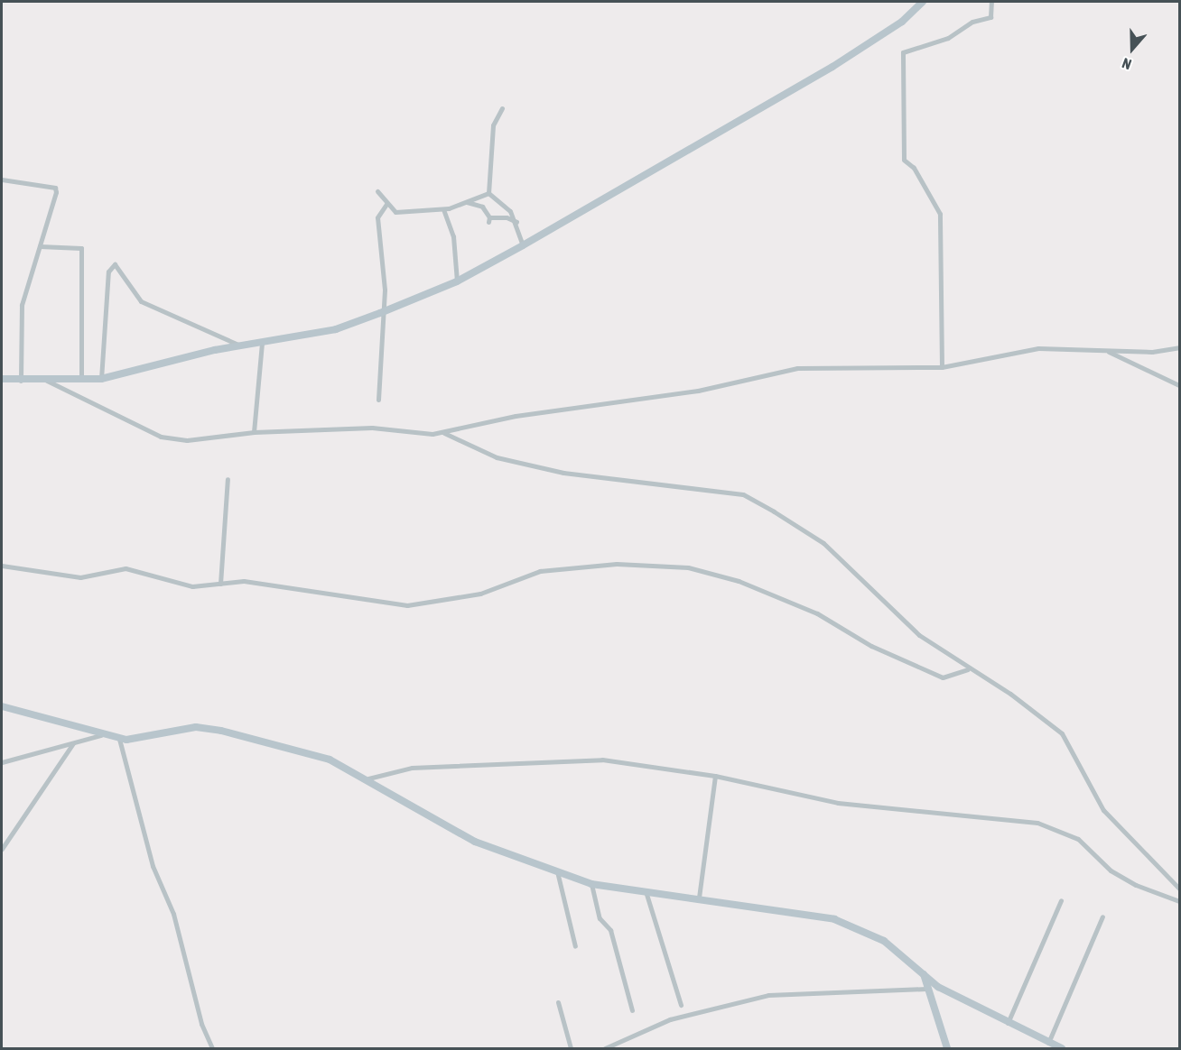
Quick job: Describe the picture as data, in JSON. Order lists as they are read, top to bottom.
{
  "north": "bottom"
}
